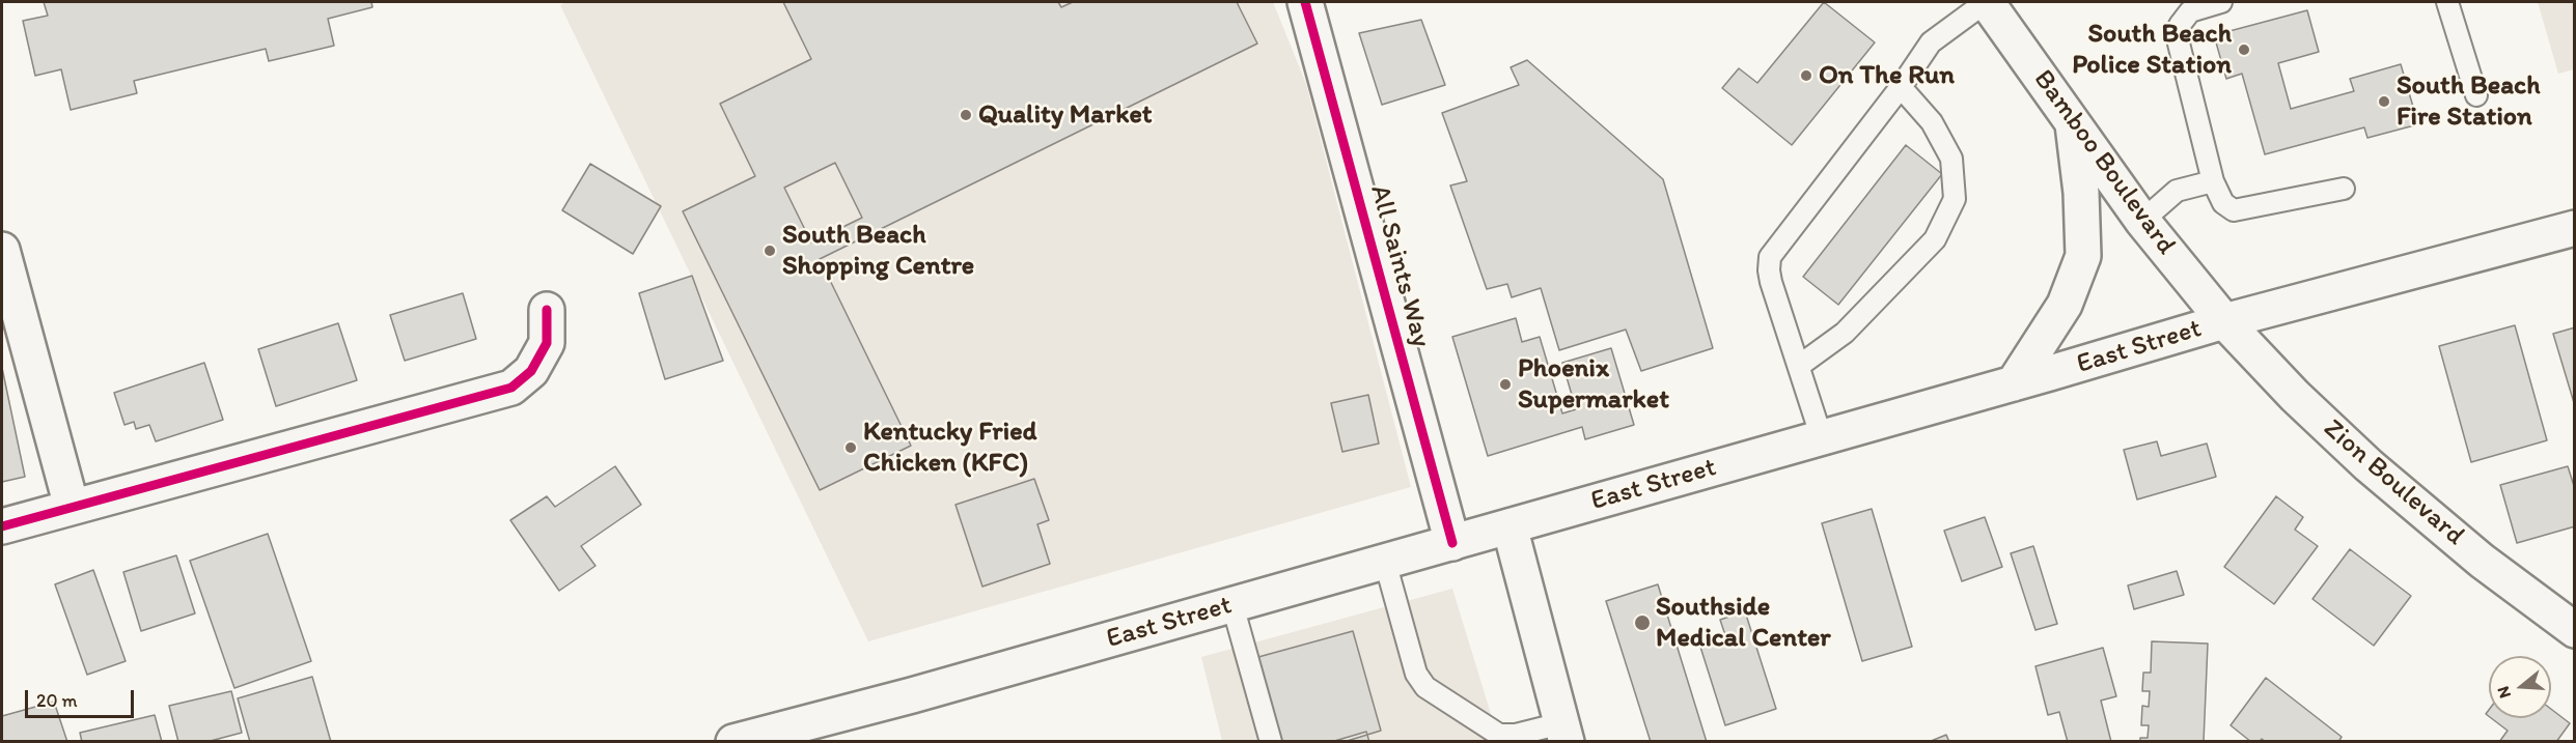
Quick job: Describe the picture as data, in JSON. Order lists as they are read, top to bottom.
{
  "streets": {
    "main road": [
      "Bamboo Boulevard",
      "All Saints Way",
      "East Street",
      "Zion Boulevard"
    ]
  },
  "crossings": [
    ["Bamboo Boulevard", "East Street"],
    ["Bamboo Boulevard", "Zion Boulevard"],
    ["All Saints Way", "East Street"],
    ["East Street", "Zion Boulevard"]
  ],
  "places": [
    "South Beach Police Station",
    "On The Run",
    "South Beach Fire Station",
    "Quality Market",
    "South Beach Shopping Centre",
    "Phoenix Supermarket",
    "Kentucky Fried Chicken (KFC)",
    "Southside Medical Center"
  ],
  "scale_bar": "20 m",
  "north": "left"
}
